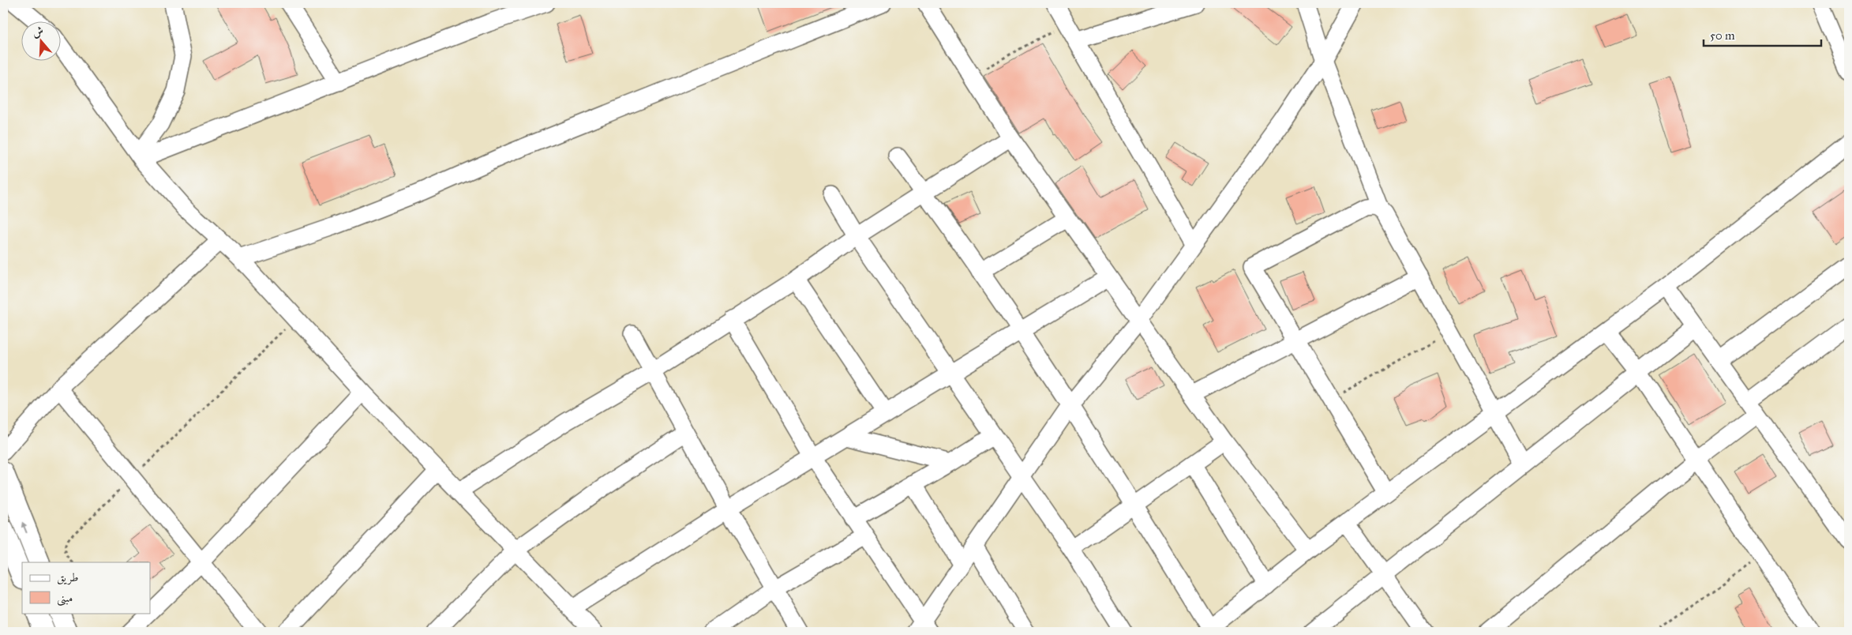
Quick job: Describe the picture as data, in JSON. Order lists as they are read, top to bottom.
{
  "legend": ["طريق", "مبنى"],
  "scale_bar": "50 m",
  "north": "top"
}
